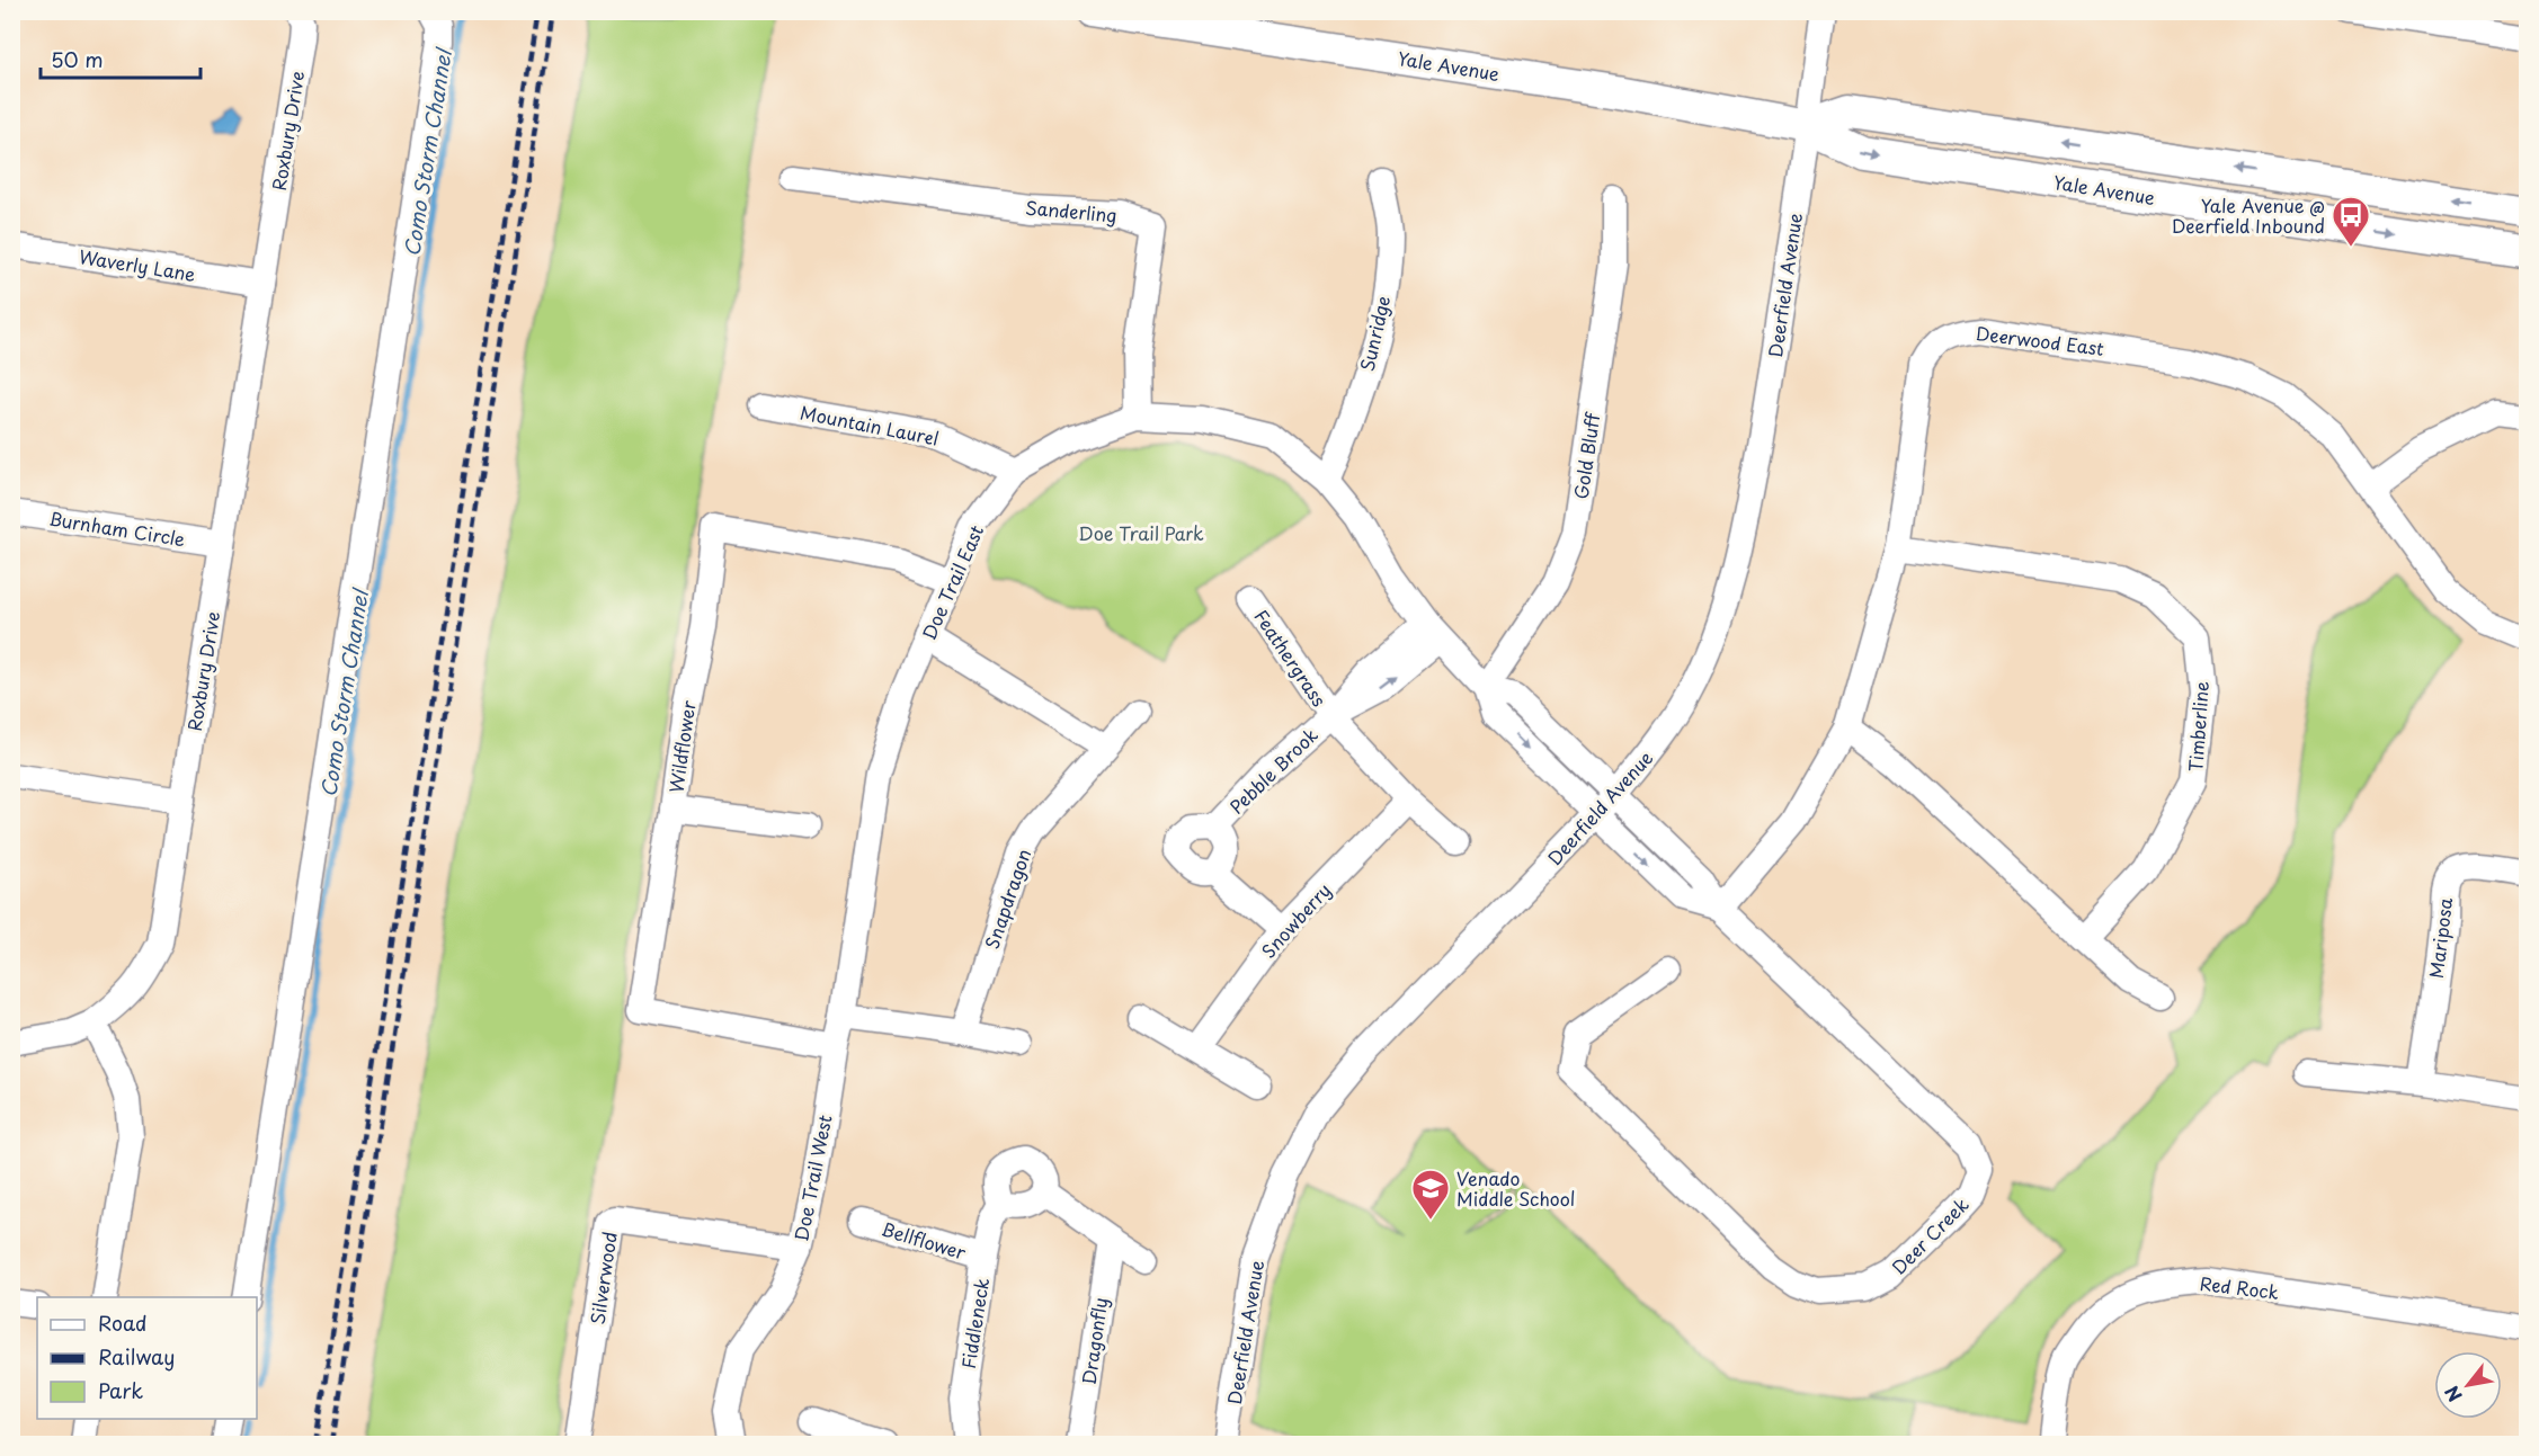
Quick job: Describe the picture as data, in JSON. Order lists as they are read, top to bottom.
{
  "streets": {
    "main road": ["Yale Avenue"],
    "street": [
      "Roxbury Drive",
      "Sanderling",
      "Waverly Lane",
      "Deerfield Avenue",
      "Sunridge",
      "Deerwood East",
      "Mountain Laurel",
      "Gold Bluff",
      "Burnham Circle",
      "Doe Trail East",
      "Feathergrass",
      "Timberline",
      "Wildflower",
      "Pebble Brook",
      "Snapdragon",
      "Snowberry",
      "Mariposa",
      "Doe Trail West",
      "Deer Creek",
      "Bellflower",
      "Silverwood",
      "Red Rock",
      "Fiddleneck",
      "Dragonfly"
    ]
  },
  "crossings": [
    ["Yale Avenue", "Deerfield Avenue"],
    ["Roxbury Drive", "Waverly Lane"],
    ["Roxbury Drive", "Burnham Circle"],
    ["Sanderling", "Doe Trail East"],
    ["Deerfield Avenue", "Doe Trail East"],
    ["Deerfield Avenue", "Deer Creek"],
    ["Sunridge", "Doe Trail East"],
    ["Deerwood East", "Timberline"],
    ["Deerwood East", "Deer Creek"],
    ["Mountain Laurel", "Doe Trail East"],
    ["Gold Bluff", "Doe Trail East"],
    ["Doe Trail East", "Wildflower"],
    ["Doe Trail East", "Pebble Brook"],
    ["Doe Trail East", "Doe Trail West"],
    ["Doe Trail East", "Deer Creek"],
    ["Feathergrass", "Pebble Brook"],
    ["Wildflower", "Doe Trail West"],
    ["Pebble Brook", "Snowberry"],
    ["Doe Trail West", "Silverwood"],
    ["Bellflower", "Fiddleneck"]
  ],
  "water": ["Como Storm Channel"],
  "parks": ["Doe Trail Park"],
  "places": {
    "bus stop": ["Yale Avenue @ Deerfield Inbound"],
    "school or university": ["Venado Middle School"]
  },
  "legend": ["Road", "Railway", "Park"],
  "scale_bar": "50 m",
  "north": "bottom left"
}
